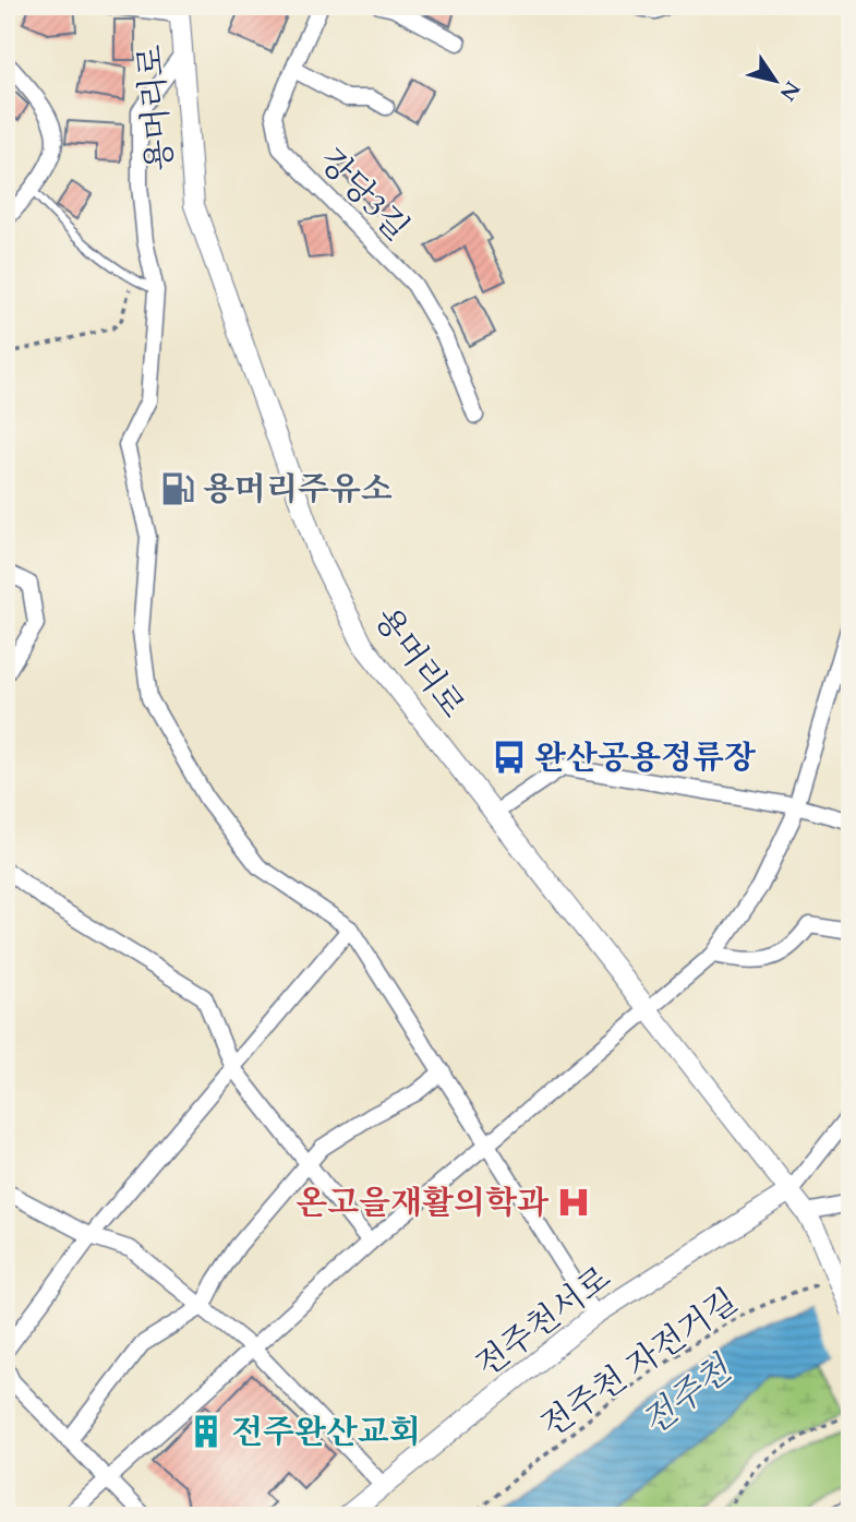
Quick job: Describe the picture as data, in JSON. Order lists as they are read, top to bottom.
{
  "streets": {
    "street": ["용머리로", "강당3길", "전주천서로"],
    "path": ["전주천 자전거길"]
  },
  "crossings": [
    ["용머리로", "전주천서로"]
  ],
  "water": ["전주천"],
  "places": {
    "fuel station": ["용머리주유소"],
    "bus stop": ["완산공용정류장"],
    "hospital": ["온고을재활의학과"],
    "building": ["전주완산교회"]
  },
  "north": "bottom right"
}
